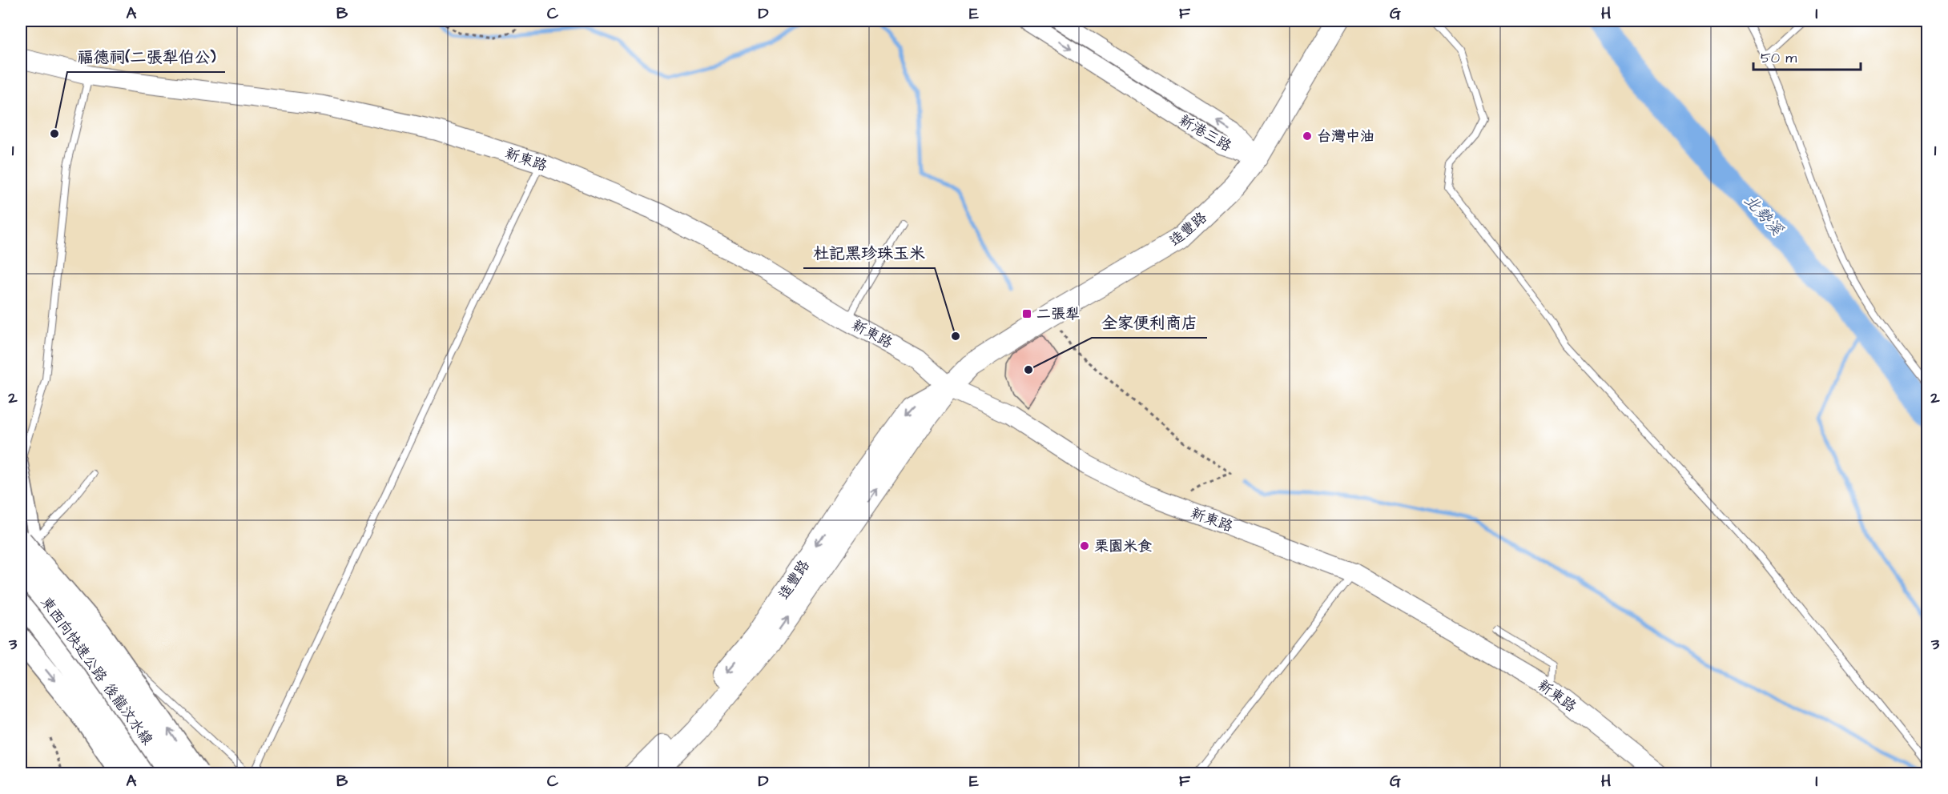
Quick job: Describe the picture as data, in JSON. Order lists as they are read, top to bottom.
{
  "streets": {
    "highway": ["東西向快速公路 後龍汶水線"],
    "main road": ["新東路", "造豐路"],
    "street": ["新港三路"]
  },
  "crossings": [
    ["新港三路", "造豐路"],
    ["新東路", "造豐路"]
  ],
  "water": ["北勢溪"],
  "places": {
    "other": [
      "福德祠(二張犁伯公)",
      "台灣中油",
      "杜記黑珍珠玉米",
      "全家便利商店",
      "栗園米食"
    ],
    "transit": ["二張犁"]
  },
  "scale_bar": "50 m",
  "grid": {
    "columns": [
      "A",
      "B",
      "C",
      "D",
      "E",
      "F",
      "G",
      "H",
      "I"
    ],
    "rows": ["1", "2", "3"]
  }
}
